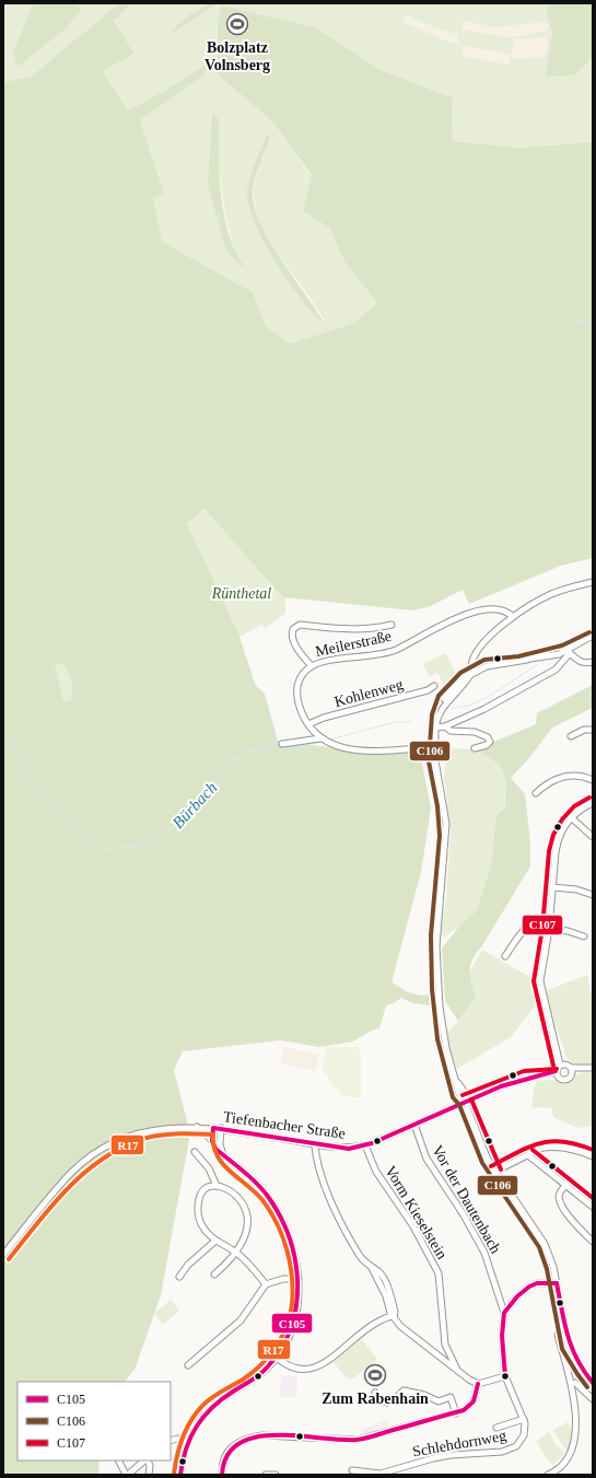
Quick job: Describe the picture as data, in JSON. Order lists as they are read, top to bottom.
{
  "streets": {
    "street": [
      "Meilerstraße",
      "Kohlenweg",
      "Tiefenbacher Straße",
      "Vor der Dautenbach",
      "Vorm Kieselstein",
      "Schlehdornweg"
    ]
  },
  "crossings": [
    ["Meilerstraße", "Kohlenweg"],
    ["Tiefenbacher Straße", "Vor der Dautenbach"],
    ["Tiefenbacher Straße", "Vorm Kieselstein"],
    ["Vor der Dautenbach", "Schlehdornweg"]
  ],
  "water": ["Bürbach"],
  "parks": ["Rünthetal"],
  "places": {
    "sports": ["Bolzplatz Volnsberg", "Zum Rabenhain"]
  },
  "lines": [
    "transit line C106",
    "transit line C107",
    "transit line C105",
    "transit line R17"
  ],
  "legend": ["C105", "C106", "C107"]
}
